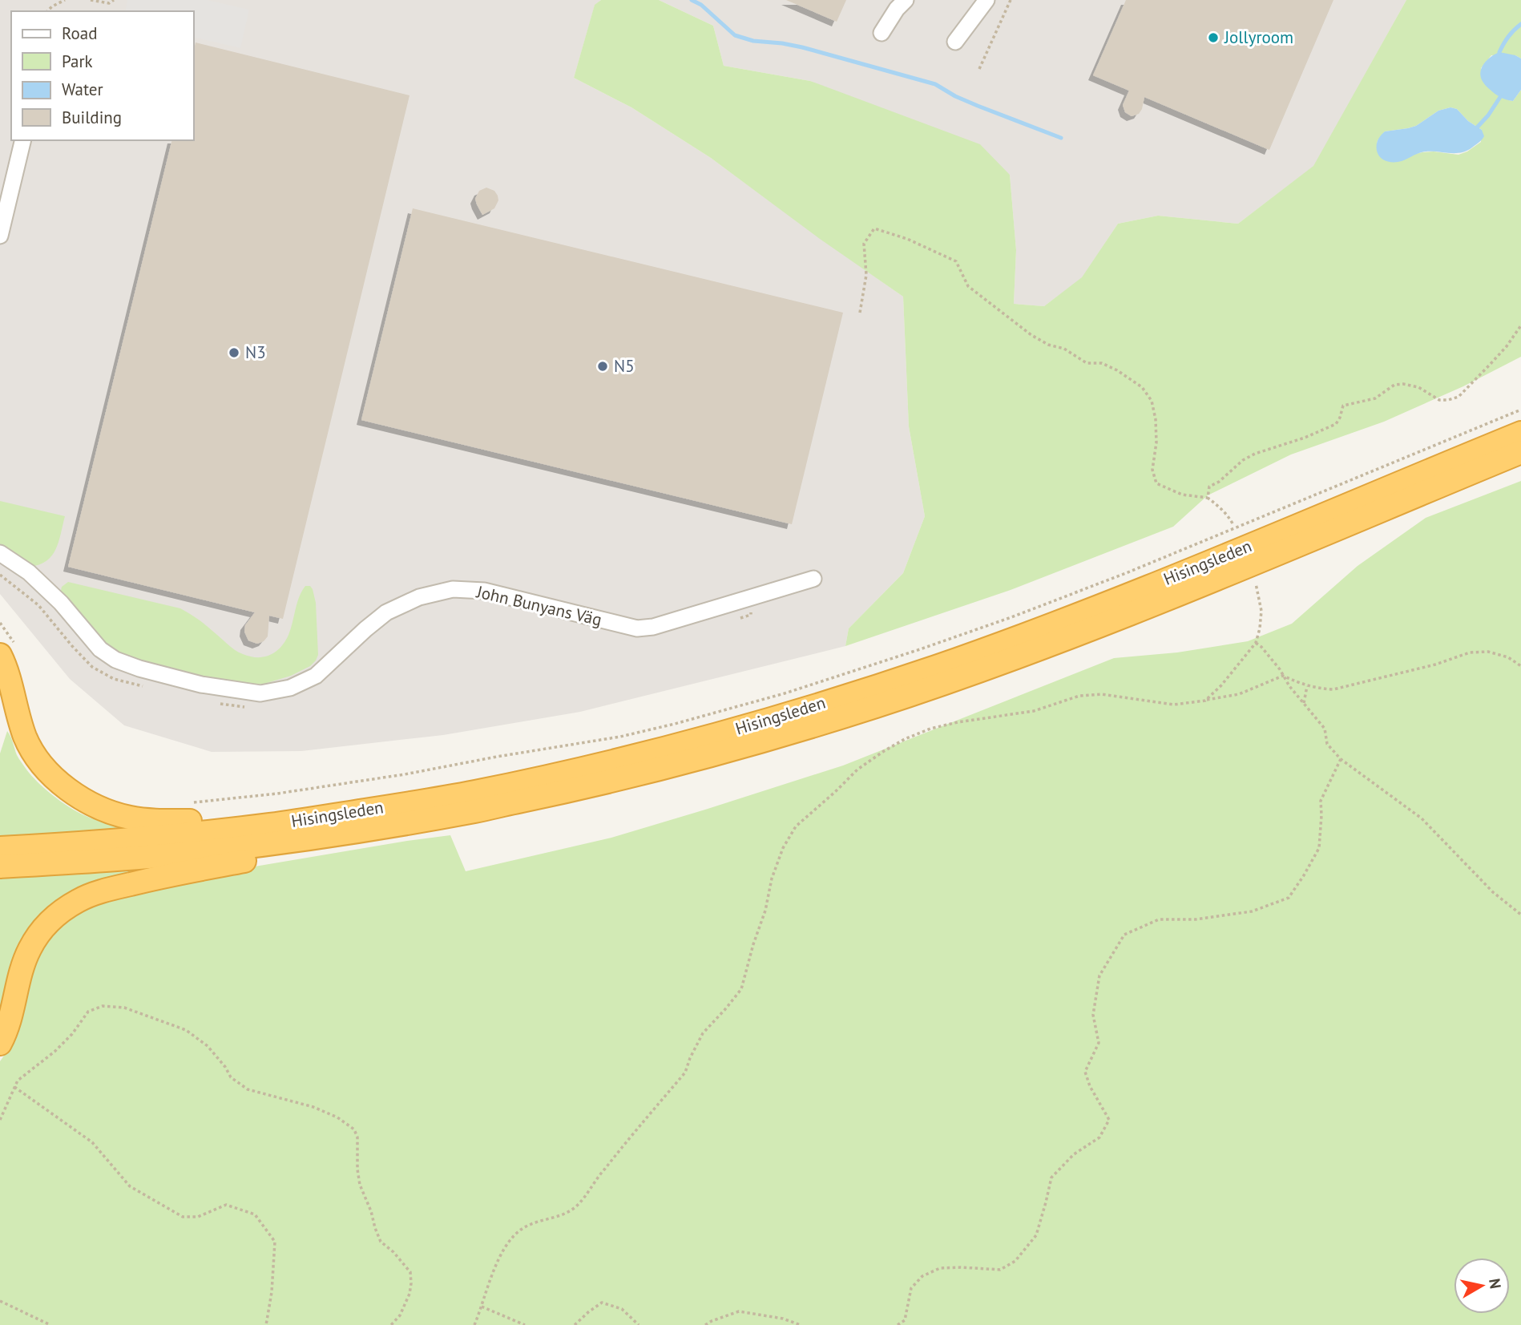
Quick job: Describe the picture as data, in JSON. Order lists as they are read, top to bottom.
{
  "streets": {
    "highway": ["Hisingsleden"],
    "lane": ["John Bunyans Väg"]
  },
  "places": ["Jollyroom", "N3", "N5"],
  "legend": [
    "Road",
    "Park",
    "Water",
    "Building"
  ],
  "north": "right"
}
